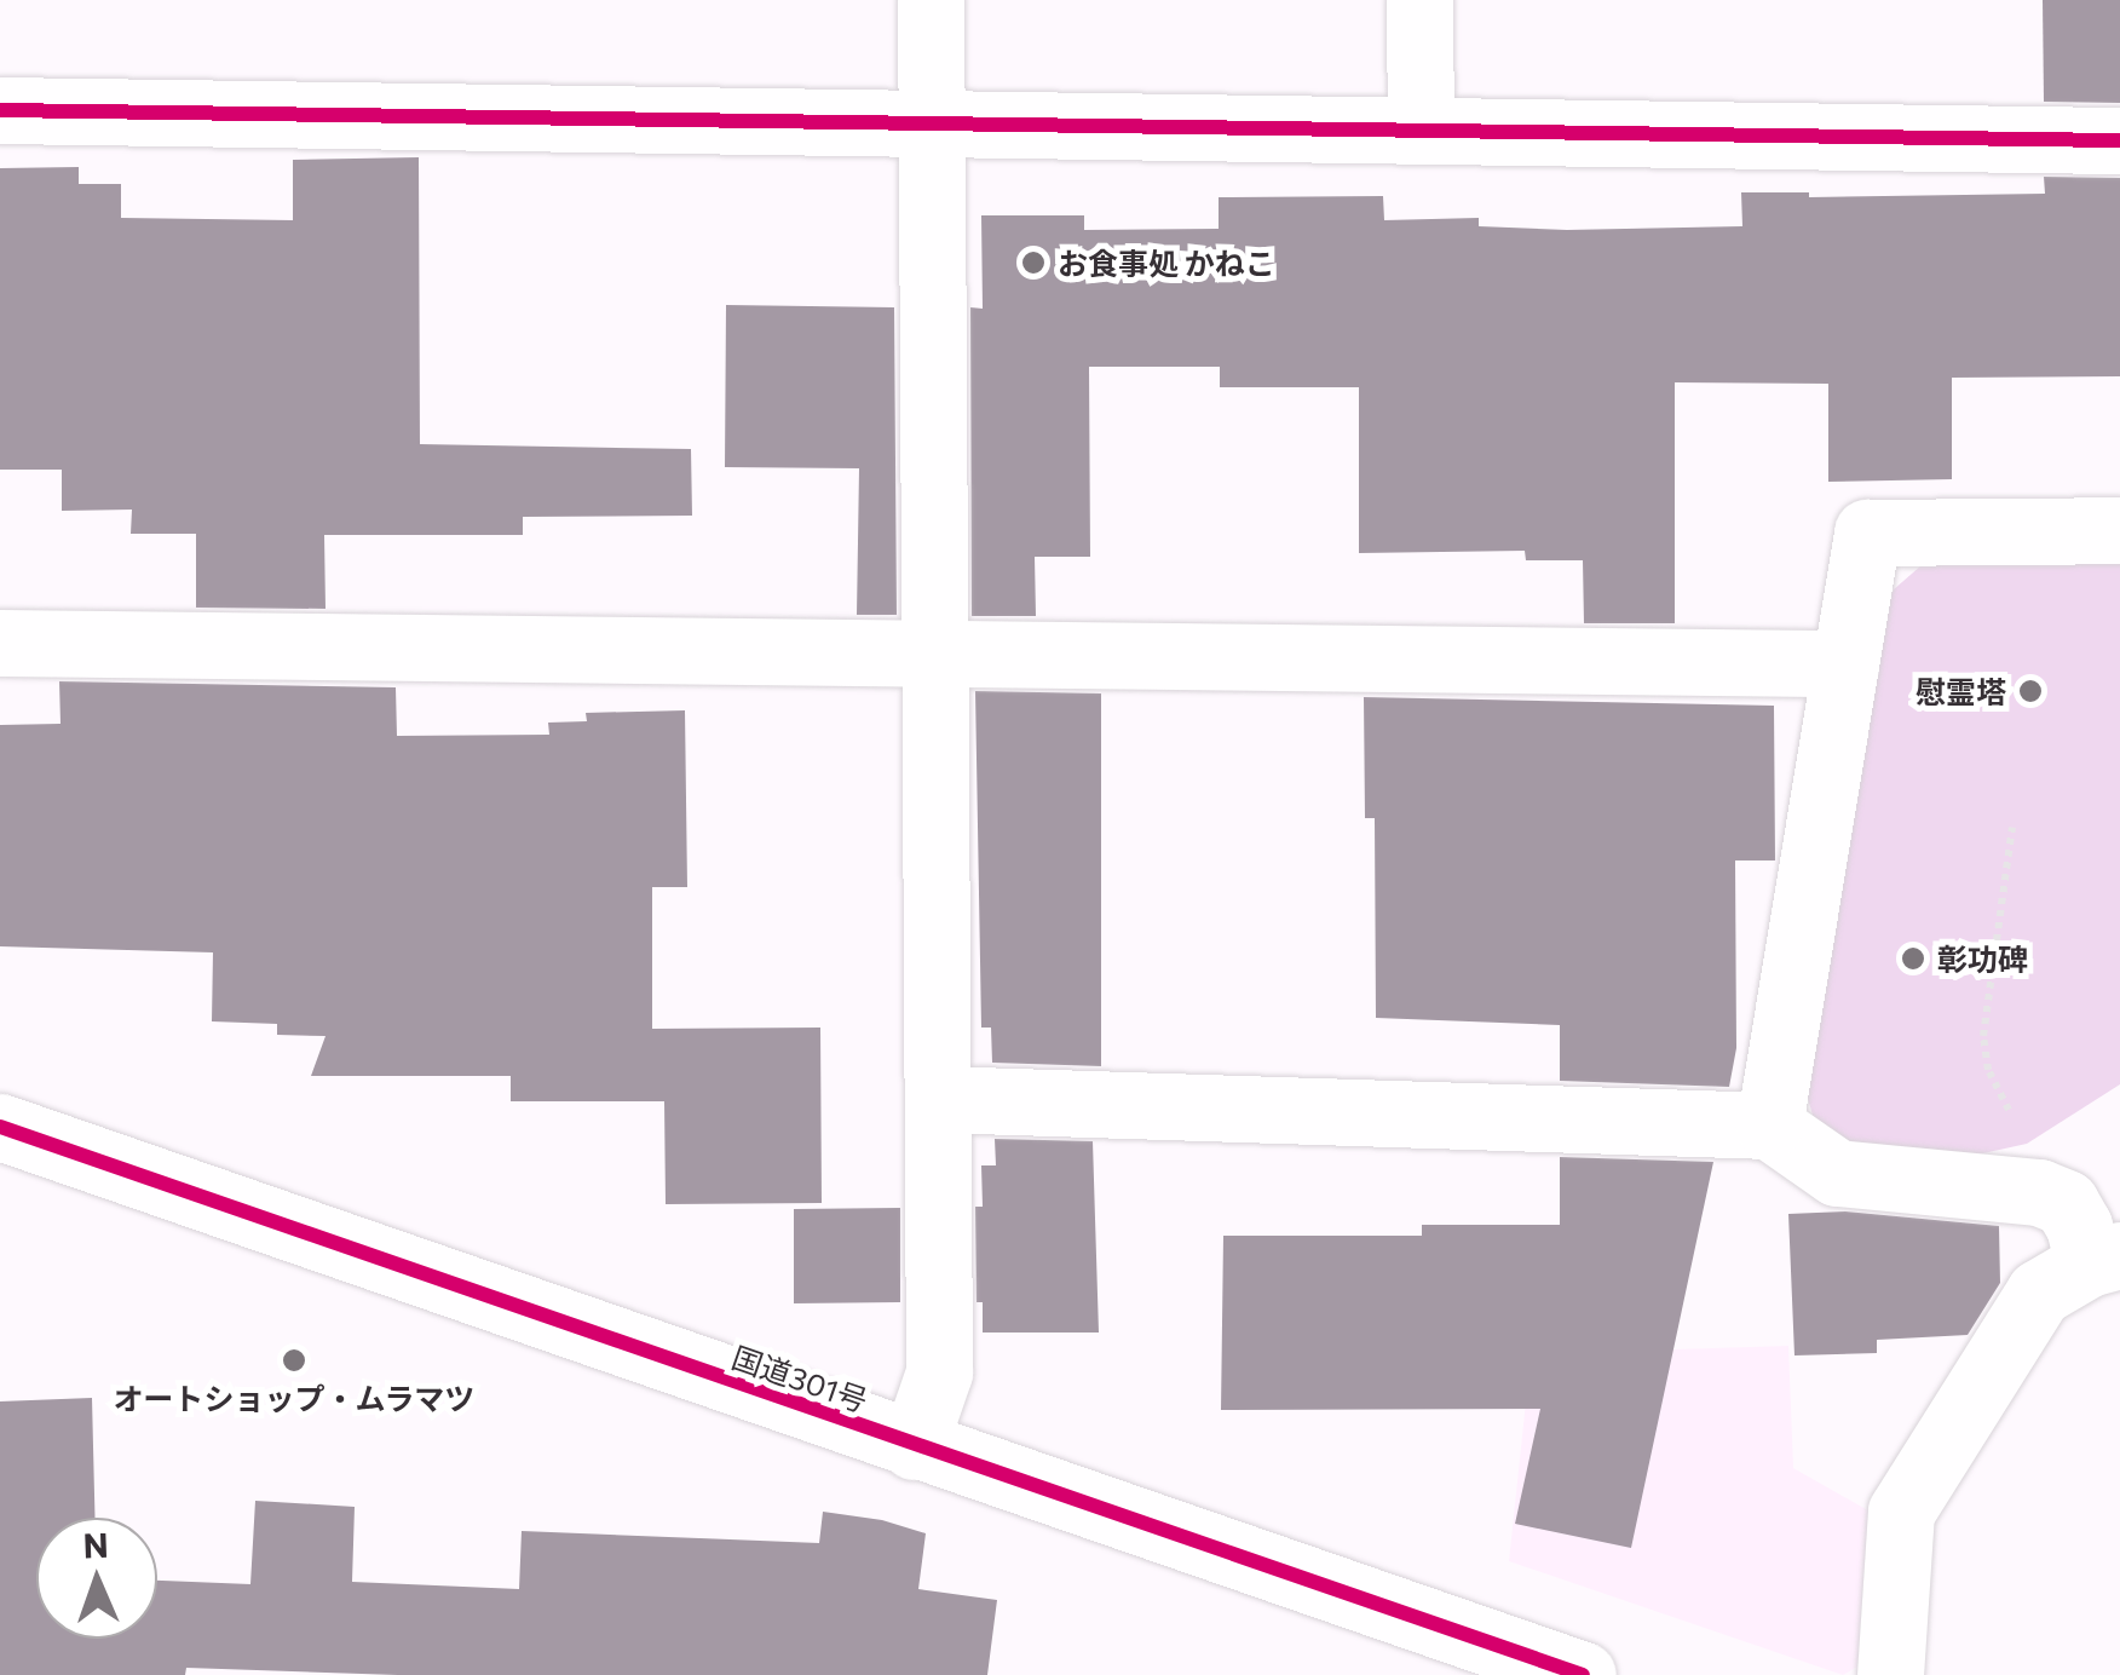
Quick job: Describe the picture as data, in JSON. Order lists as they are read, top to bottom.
{
  "streets": {
    "main road": ["国道301号"]
  },
  "places": [
    "お食事処 かねこ",
    "慰霊塔",
    "彰功碑",
    "オートショップ・ムラマツ"
  ],
  "north": "top"
}
